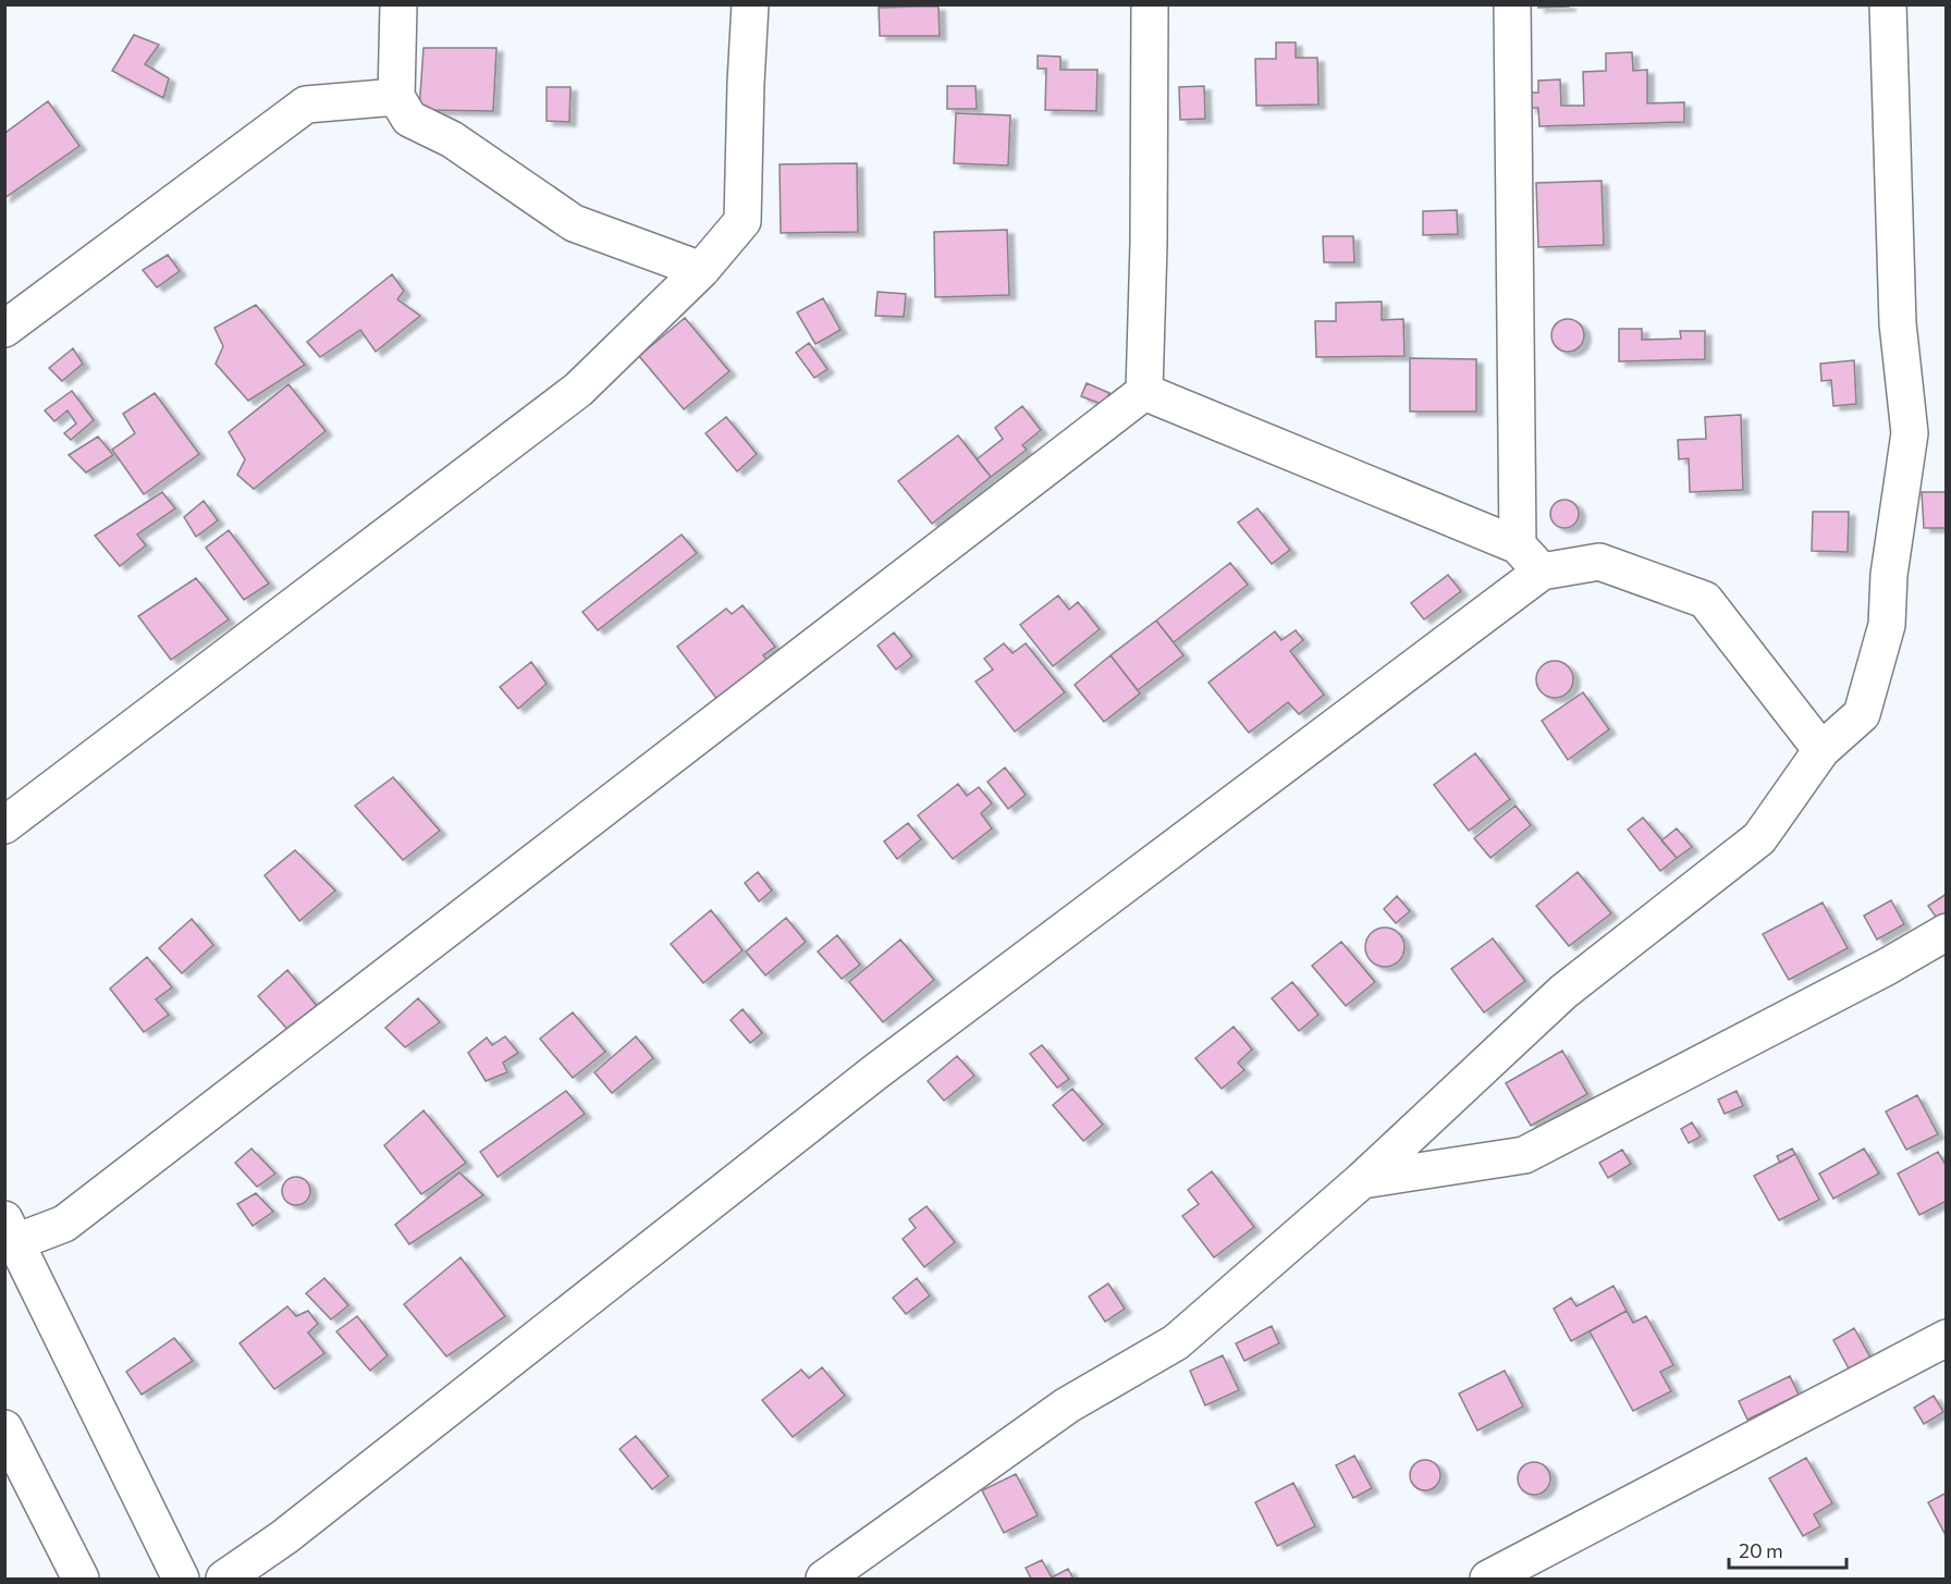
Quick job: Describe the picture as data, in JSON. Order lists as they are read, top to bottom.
{
  "scale_bar": "20 m"
}
